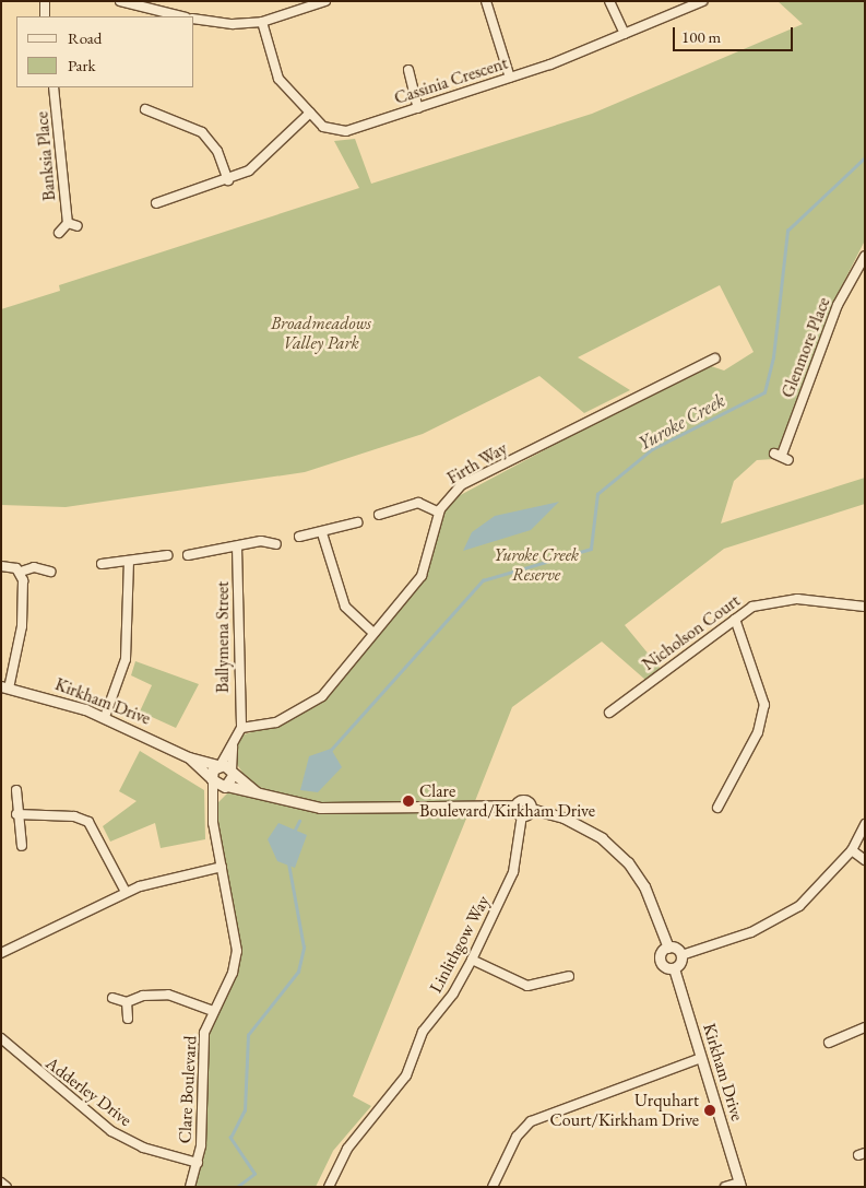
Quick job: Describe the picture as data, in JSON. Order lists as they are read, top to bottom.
{
  "streets": {
    "street": [
      "Cassinia Crescent",
      "Banksia Place",
      "Glenmore Place",
      "Firth Way",
      "Nicholson Court",
      "Ballymena Street",
      "Kirkham Drive",
      "Linlithgow Way",
      "Clare Boulevard",
      "Adderley Drive"
    ]
  },
  "crossings": [
    ["Firth Way", "Ballymena Street"],
    ["Kirkham Drive", "Clare Boulevard"],
    ["Clare Boulevard", "Adderley Drive"]
  ],
  "water": ["Yuroke Creek"],
  "parks": ["Broadmeadows Valley Park", "Yuroke Creek Reserve"],
  "places": ["Clare Boulevard/Kirkham Drive", "Urquhart Court/Kirkham Drive"],
  "legend": ["Road", "Park"],
  "scale_bar": "100 m"
}
